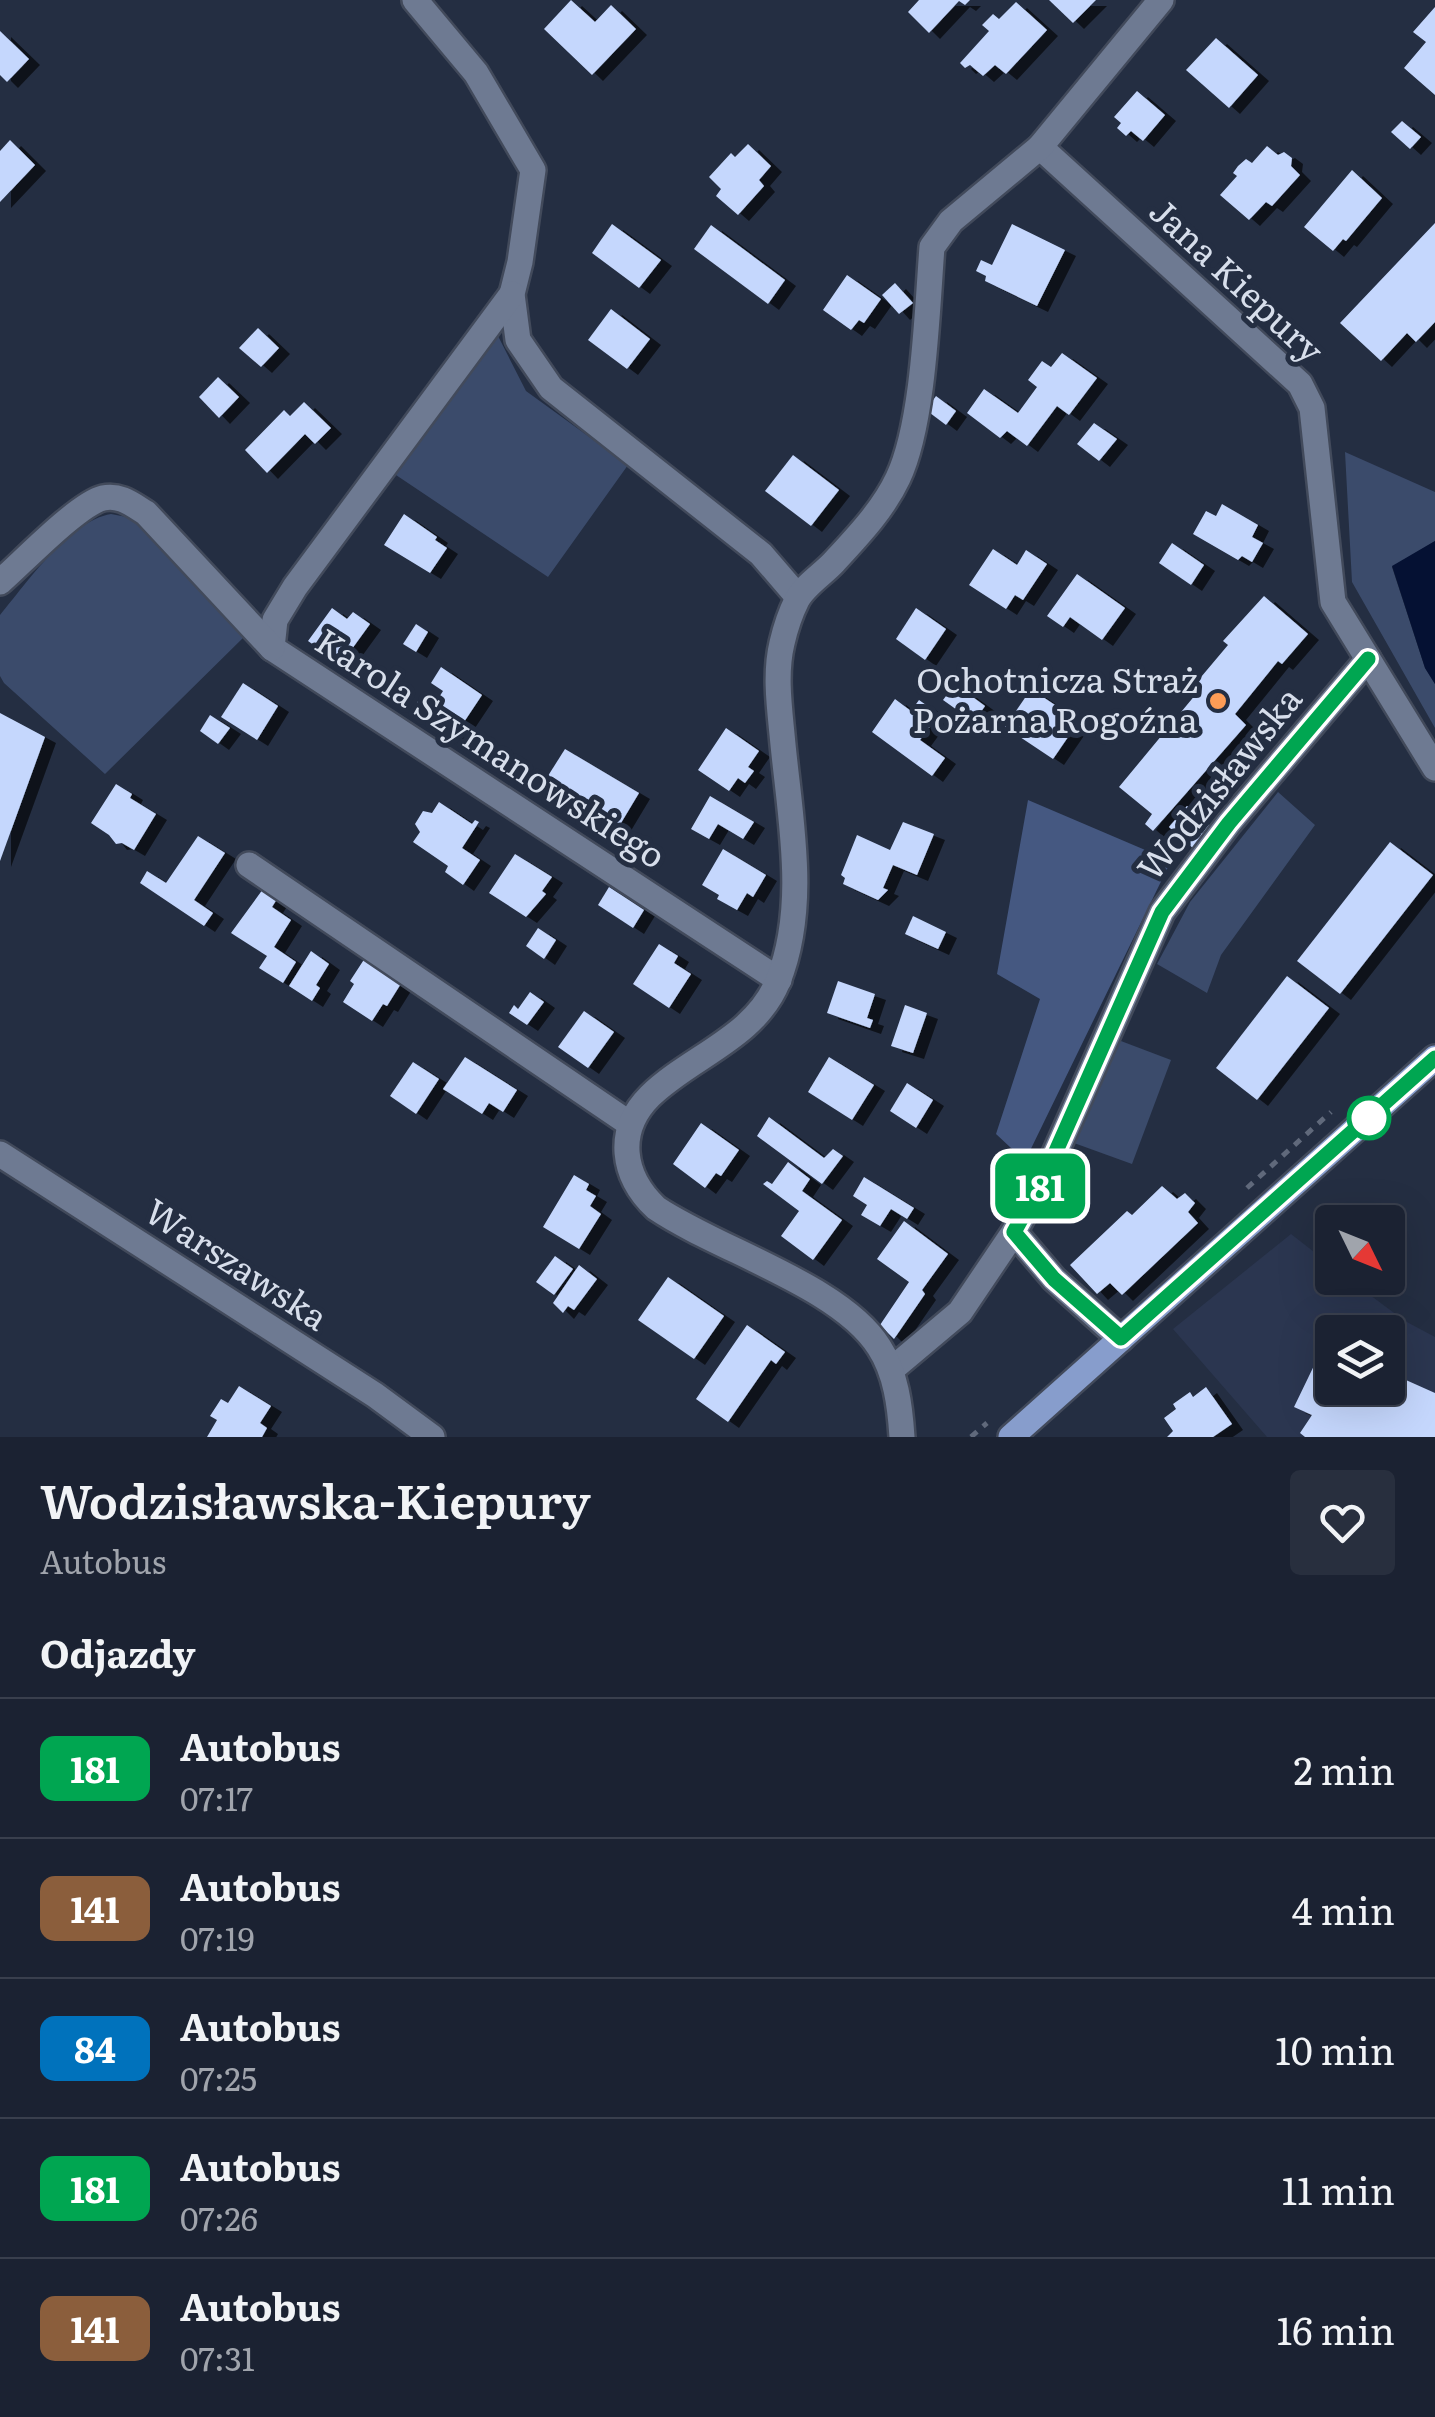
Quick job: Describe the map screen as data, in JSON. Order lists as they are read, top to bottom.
{
  "streets": {
    "street": [
      "Jana Kiepury",
      "Karola Szymanowskiego",
      "Wodzisławska",
      "Warszawska"
    ]
  },
  "crossings": [
    ["Jana Kiepury", "Wodzisławska"]
  ],
  "places": ["Ochotnicza Straż Pożarna Rogoźna"],
  "lines": ["bus line 181"],
  "north": "bottom right",
  "page": {
    "on_map": "181",
    "heading": [
      ["Wodzisławska-Kiepury", "Autobus"],
      "Odjazdy"
    ],
    "list": [
      {
        "mark": "181",
        "name": "Autobus",
        "note": "07:17",
        "value": "2 min"
      },
      {
        "mark": "141",
        "name": "Autobus",
        "note": "07:19",
        "value": "4 min"
      },
      {
        "mark": "84",
        "name": "Autobus",
        "note": "07:25",
        "value": "10 min"
      },
      {
        "mark": "181",
        "name": "Autobus",
        "note": "07:26",
        "value": "11 min"
      },
      {
        "mark": "141",
        "name": "Autobus",
        "note": "07:31",
        "value": "16 min"
      }
    ]
  }
}
